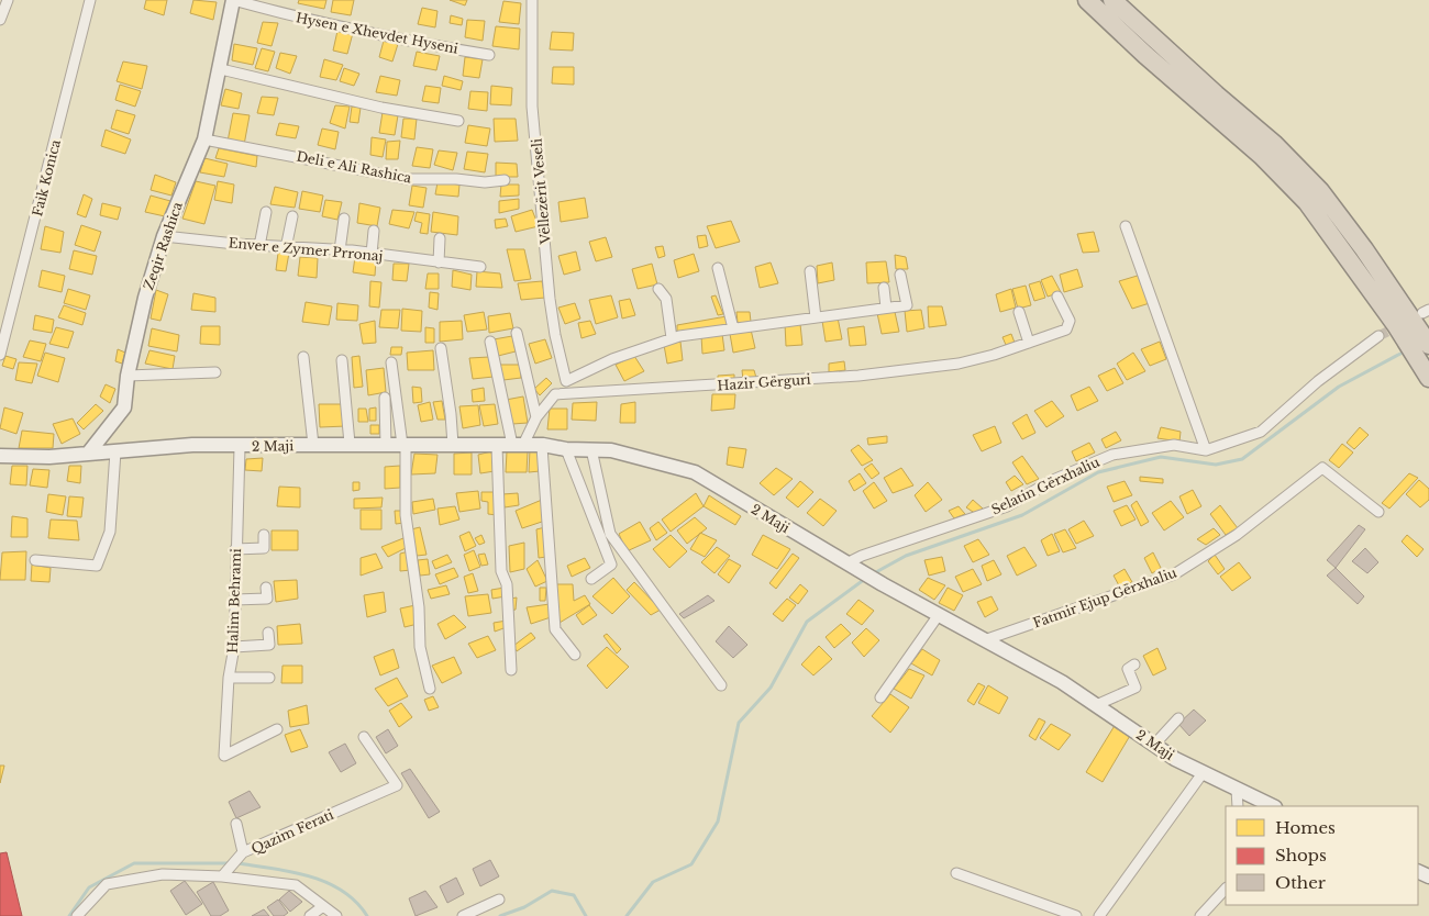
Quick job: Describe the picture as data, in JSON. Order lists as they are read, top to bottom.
{
  "streets": {
    "street": [
      "Hysen e Xhevdet Hyseni",
      "Deli e Ali Rashica",
      "Faik Konica",
      "Vëllezërit Veseli",
      "Zeqir Rashica",
      "Enver e Zymer Prronaj",
      "Hazir Gërguri",
      "2 Maji",
      "Selatin Gërxhaliu",
      "Fatmir Ejup Gërxhaliu",
      "Halim Behrami",
      "Qazim Ferati"
    ]
  },
  "crossings": [
    ["Hysen e Xhevdet Hyseni", "Zeqir Rashica"],
    ["Deli e Ali Rashica", "Zeqir Rashica"],
    ["Zeqir Rashica", "Enver e Zymer Prronaj"],
    ["Zeqir Rashica", "2 Maji"],
    ["2 Maji", "Selatin Gërxhaliu"],
    ["2 Maji", "Fatmir Ejup Gërxhaliu"],
    ["2 Maji", "Halim Behrami"]
  ],
  "legend": ["Homes", "Shops", "Other"]
}
